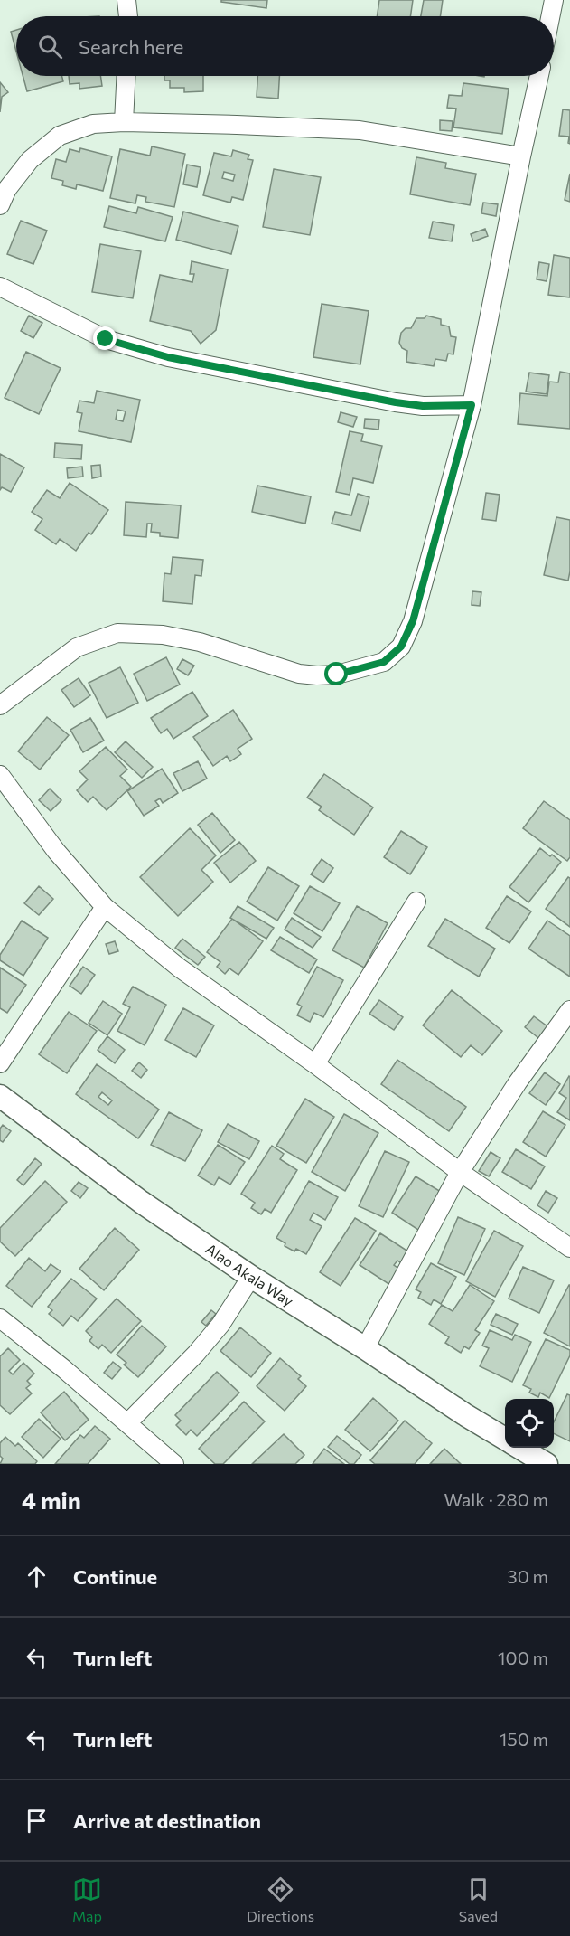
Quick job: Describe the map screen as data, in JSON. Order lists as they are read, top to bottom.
{
  "streets": {
    "street": ["Alao Akala Way"]
  },
  "page": {
    "search": "Search here",
    "heading": ["4 min", "Walk · 280 m"],
    "list": [
      ["Continue", "30 m"],
      ["Turn left", "100 m"],
      ["Turn left", "150 m"],
      "Arrive at destination"
    ],
    "nav": ["Map", "Directions", "Saved"]
  }
}
